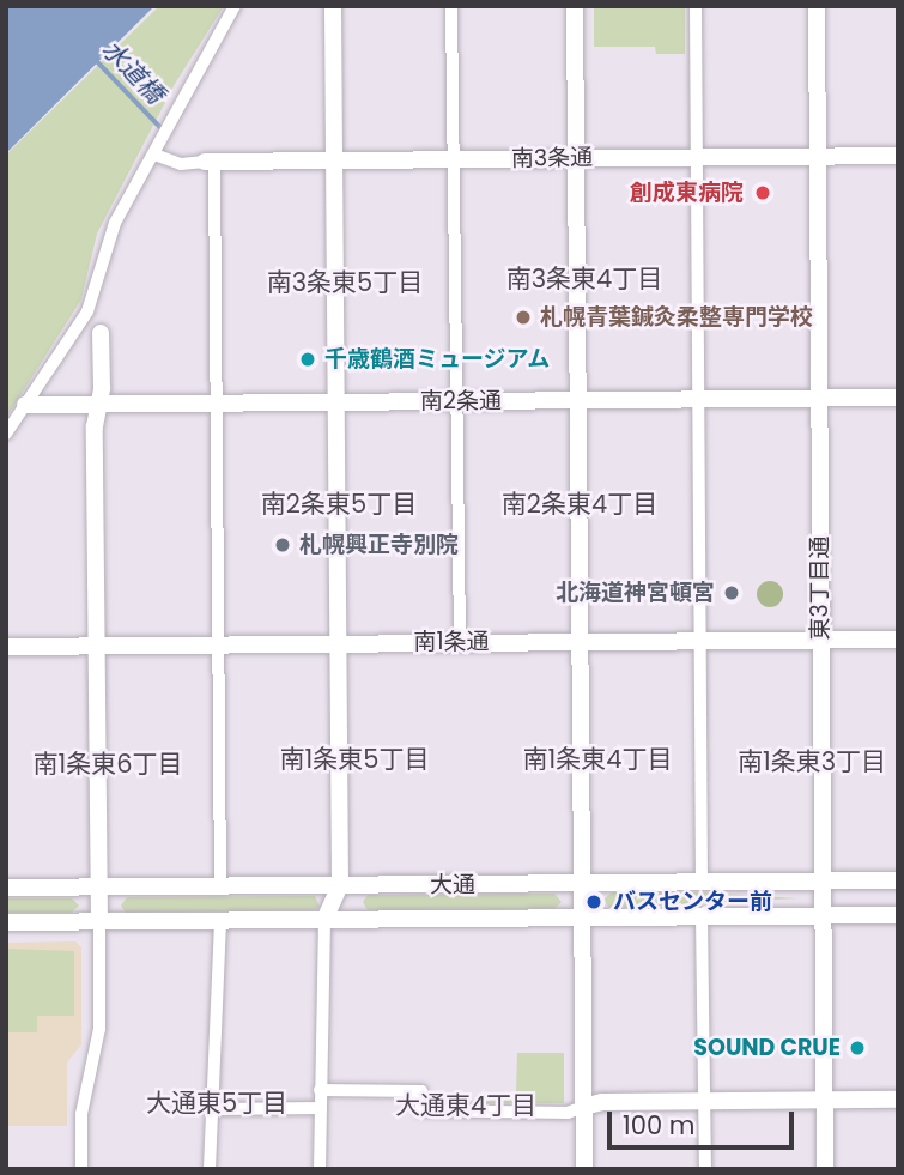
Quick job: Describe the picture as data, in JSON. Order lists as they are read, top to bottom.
{
  "streets": {
    "street": [
      "南3条通",
      "南2条通",
      "東3丁目通",
      "南1条通",
      "大通"
    ]
  },
  "crossings": [
    ["南3条通", "東3丁目通"],
    ["南2条通", "東3丁目通"],
    ["東3丁目通", "南1条通"],
    ["東3丁目通", "大通"]
  ],
  "districts": [
    "南3条東4丁目",
    "南3条東5丁目",
    "南2条東5丁目",
    "南2条東4丁目",
    "南1条東5丁目",
    "南1条東4丁目",
    "南1条東3丁目",
    "南1条東6丁目",
    "大通東5丁目",
    "大通東4丁目"
  ],
  "water": ["水道橋"],
  "places": [
    "創成東病院",
    "札幌青葉鍼灸柔整専門学校",
    "千歳鶴酒ミュージアム",
    "札幌興正寺別院",
    "北海道神宮頓宮",
    "バスセンター前",
    "SOUND CRUE"
  ],
  "scale_bar": "100 m"
}
